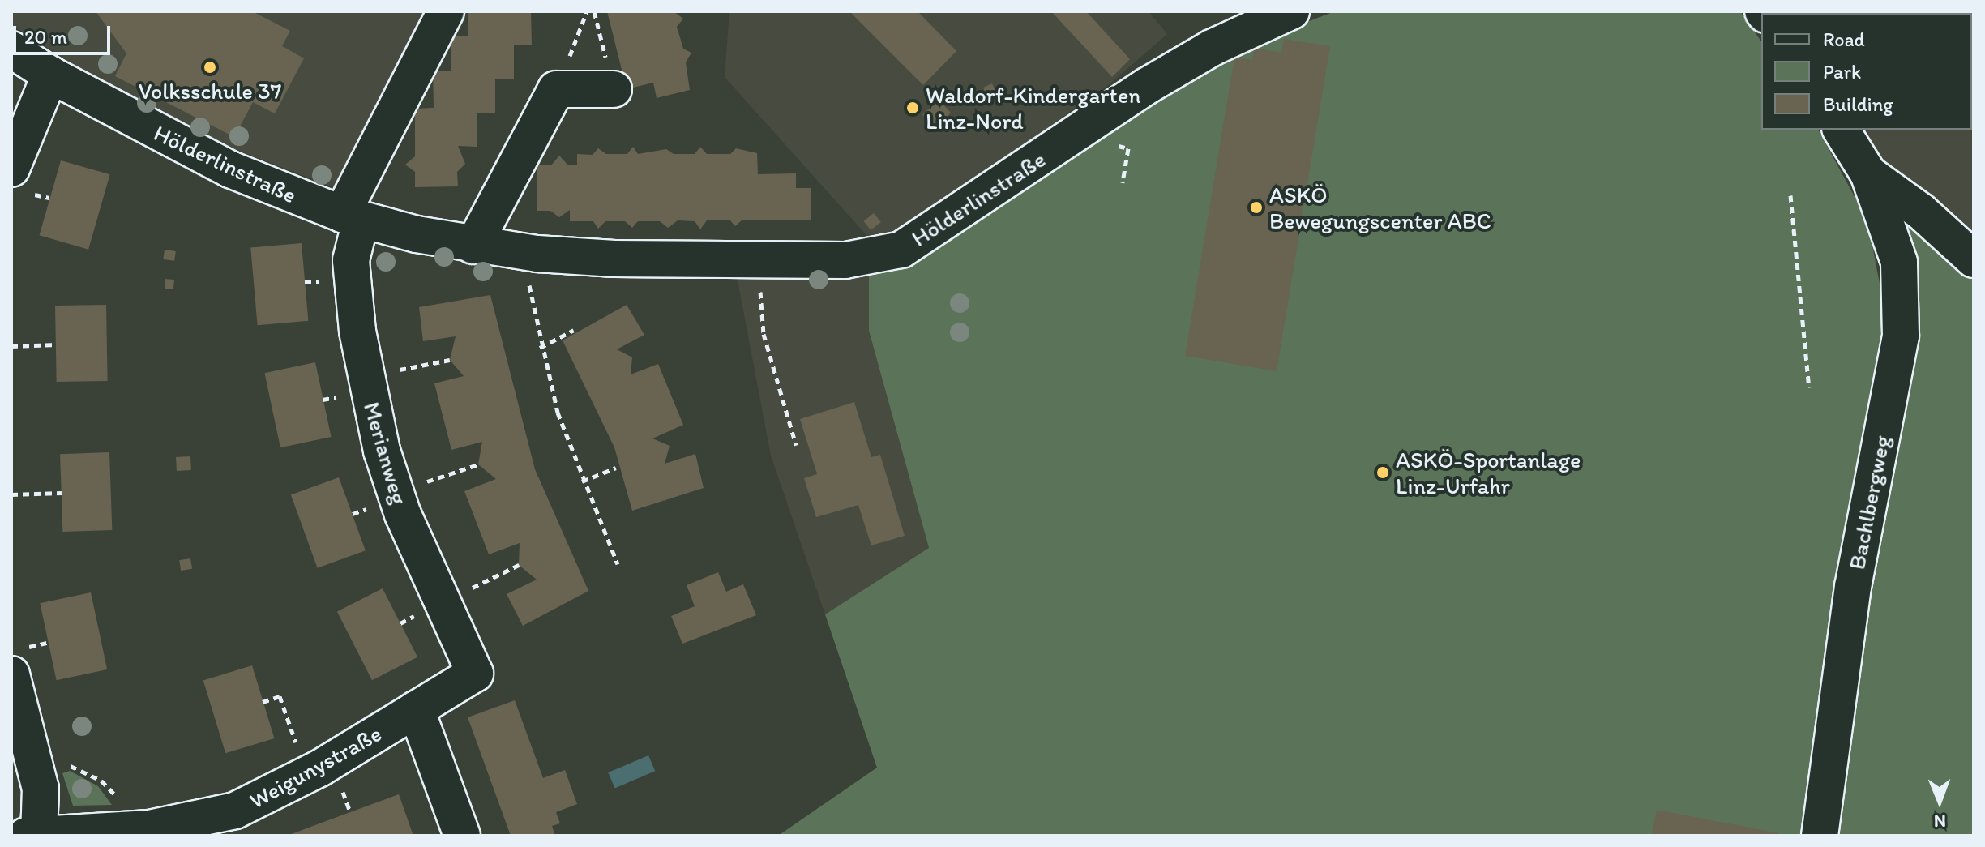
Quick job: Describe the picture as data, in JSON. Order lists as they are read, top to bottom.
{
  "streets": {
    "street": [
      "Hölderlinstraße",
      "Merianweg",
      "Bachlbergweg",
      "Weigunystraße"
    ]
  },
  "crossings": [
    ["Hölderlinstraße", "Merianweg"],
    ["Merianweg", "Weigunystraße"]
  ],
  "places": [
    "Volksschule 37",
    "Waldorf-Kindergarten Linz-Nord",
    "ASKÖ Bewegungscenter ABC",
    "ASKÖ-Sportanlage Linz-Urfahr"
  ],
  "legend": ["Road", "Park", "Building"],
  "scale_bar": "20 m",
  "north": "bottom"
}
